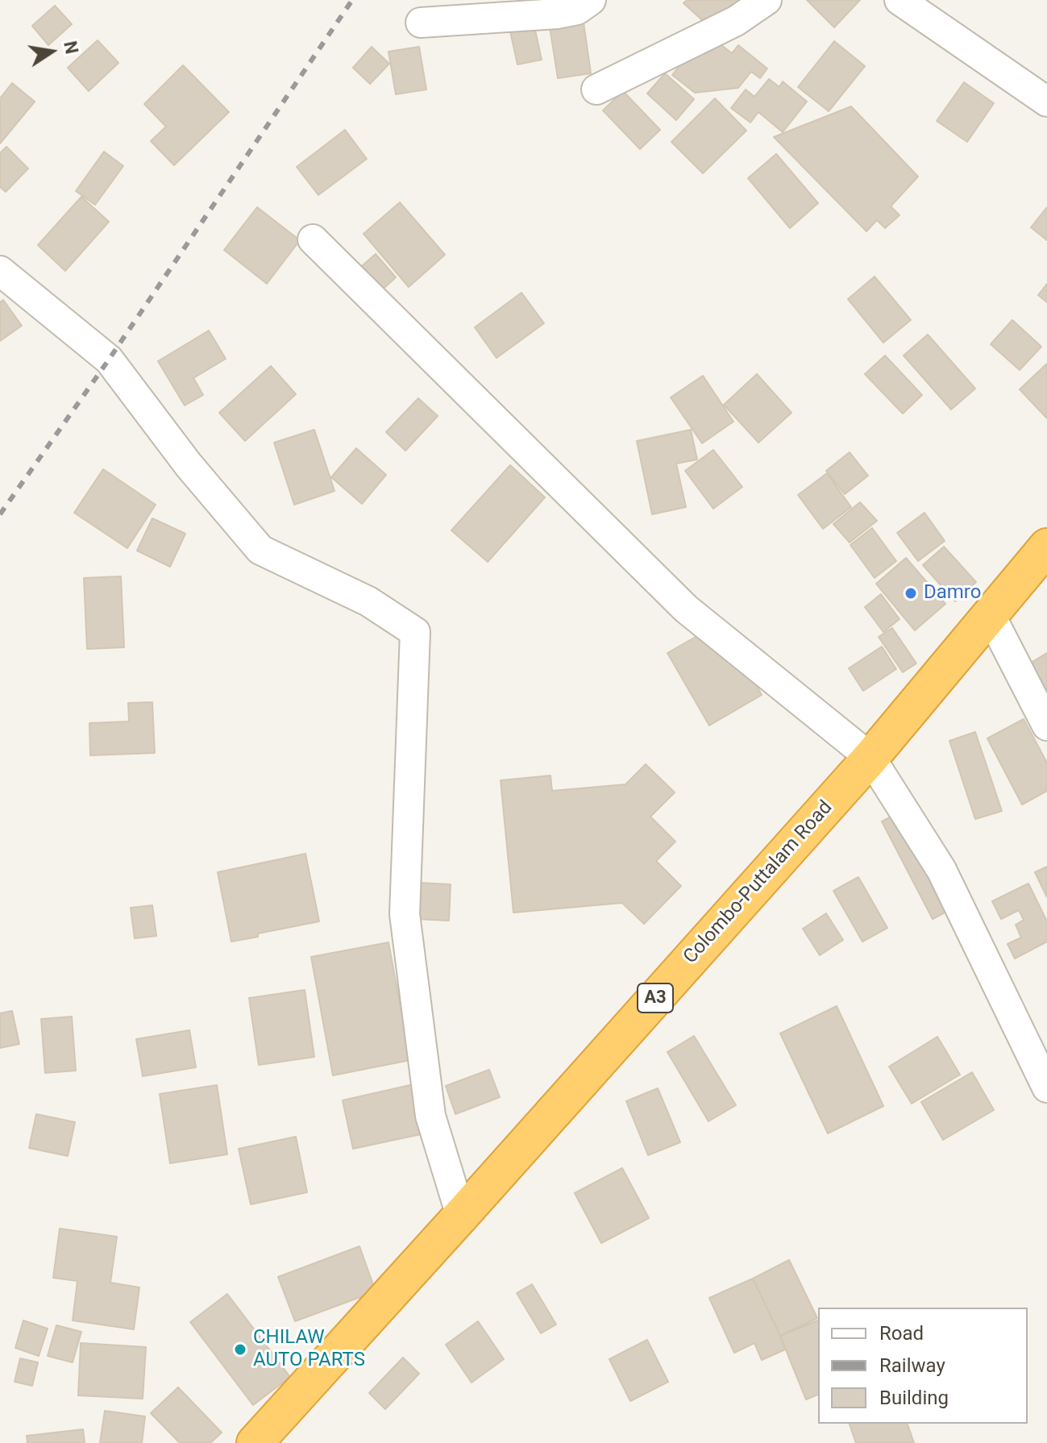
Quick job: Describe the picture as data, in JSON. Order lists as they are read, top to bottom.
{
  "streets": {
    "highway": ["Colombo-Puttalam Road", "A3"]
  },
  "places": ["Damro", "CHILAW AUTO PARTS"],
  "legend": ["Road", "Railway", "Building"],
  "north": "right"
}
